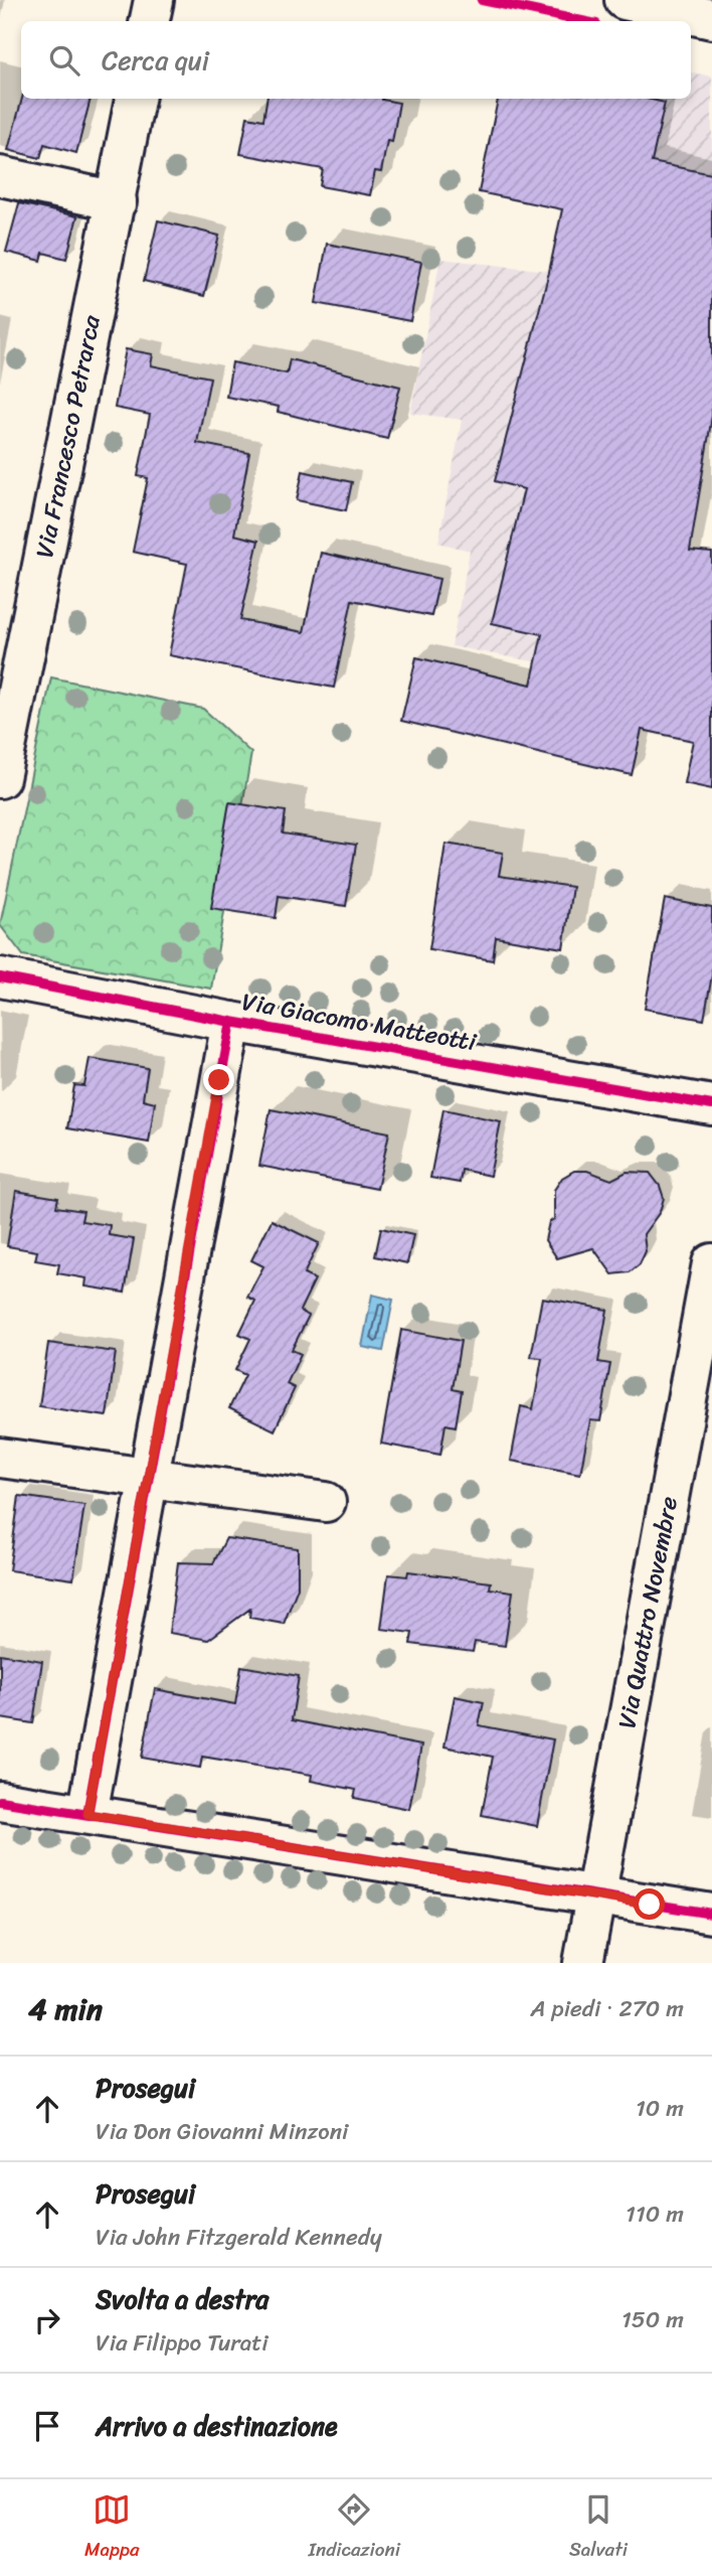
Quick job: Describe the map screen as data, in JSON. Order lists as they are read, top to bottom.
{
  "streets": {
    "street": ["Via Francesco Petrarca", "Via Giacomo Matteotti", "Via Quattro Novembre"]
  },
  "page": {
    "search": "Cerca qui",
    "heading": ["4 min", "A piedi · 270 m"],
    "list": [
      ["Prosegui", "Via Don Giovanni Minzoni", "10 m"],
      ["Prosegui", "Via John Fitzgerald Kennedy", "110 m"],
      ["Svolta a destra", "Via Filippo Turati", "150 m"],
      "Arrivo a destinazione"
    ],
    "nav": ["Mappa", "Indicazioni", "Salvati"]
  }
}
